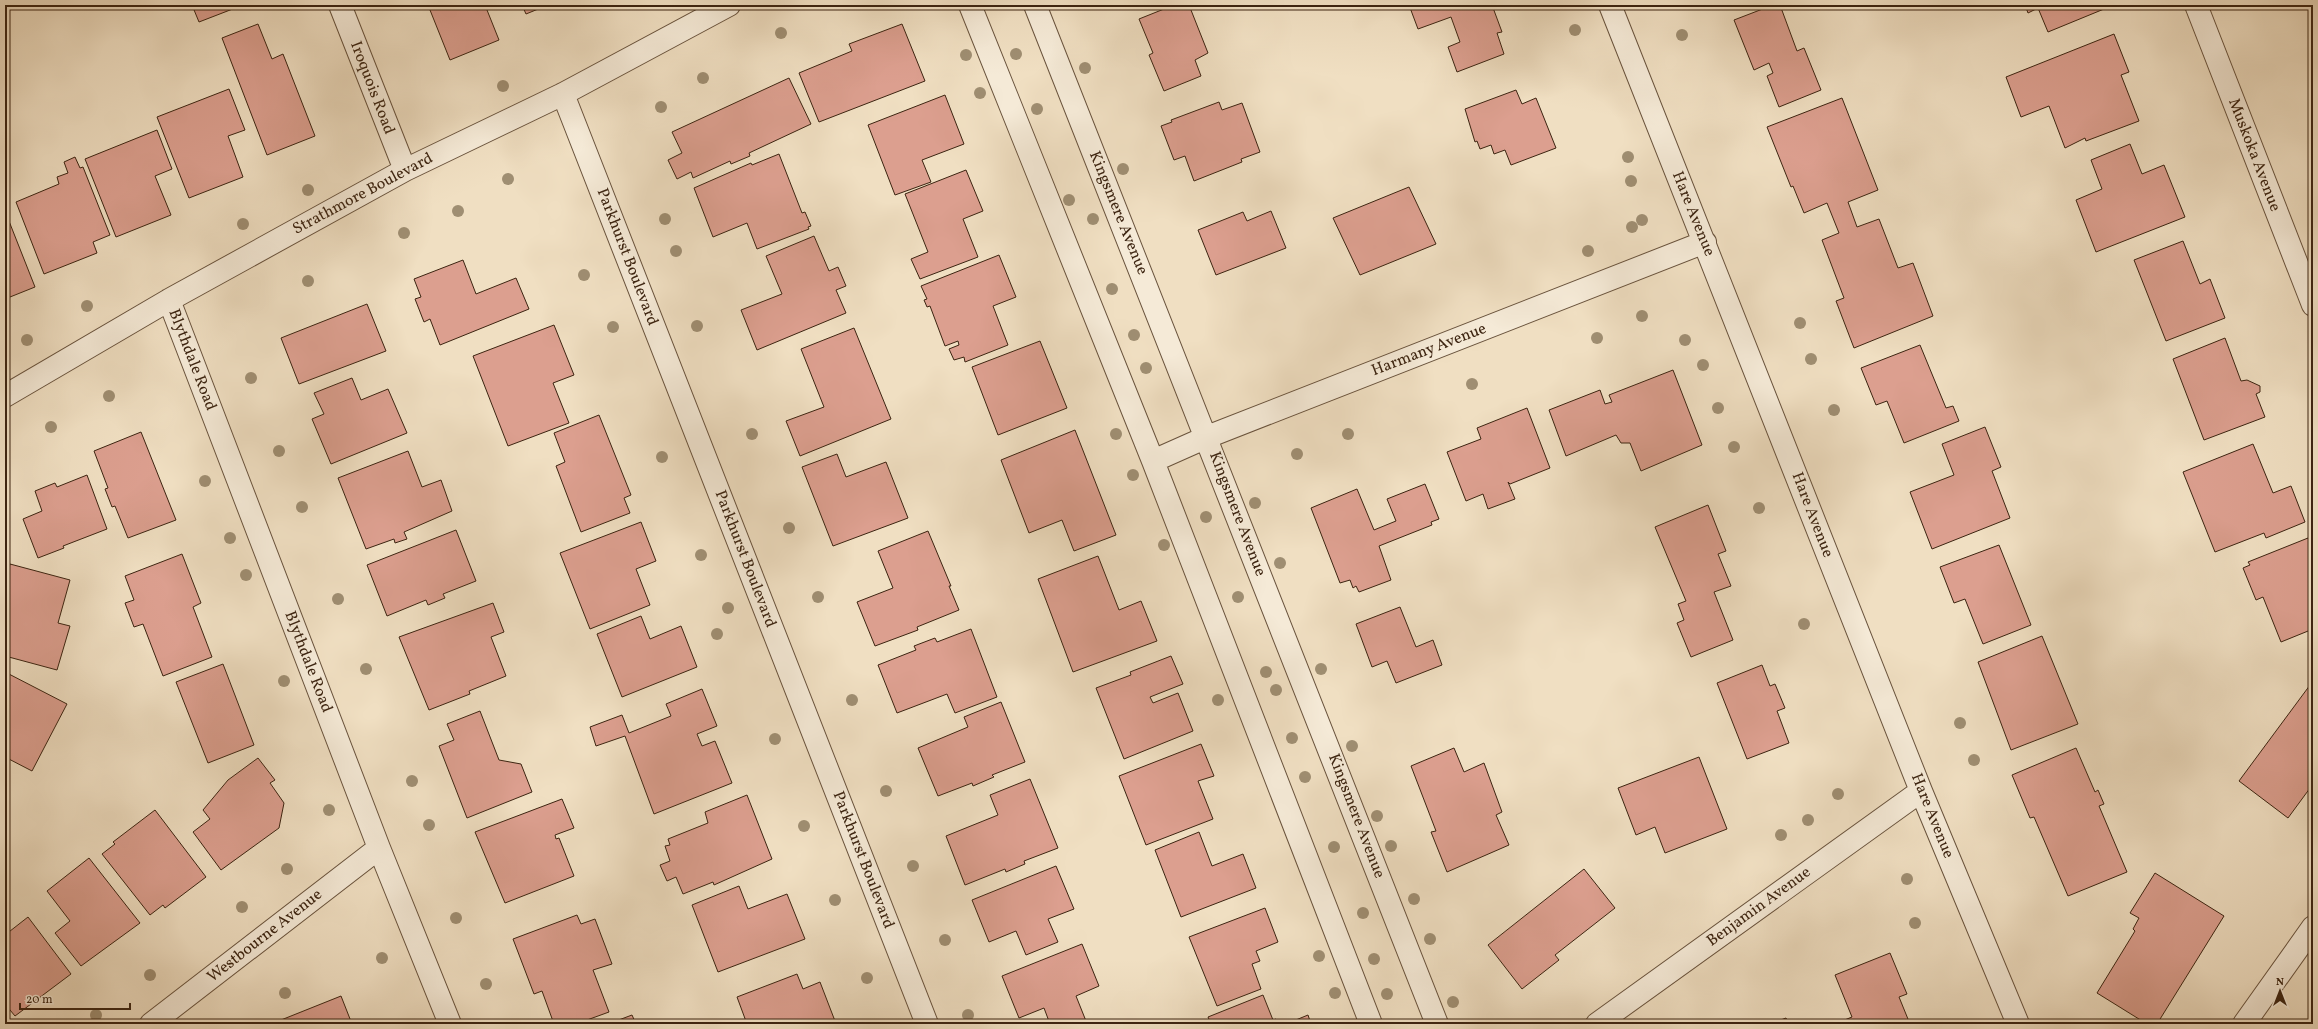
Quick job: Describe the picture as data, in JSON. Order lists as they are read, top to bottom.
{
  "streets": {
    "street": [
      "Iroquois Road",
      "Muskoka Avenue",
      "Strathmore Boulevard",
      "Kingsmere Avenue",
      "Hare Avenue",
      "Parkhurst Boulevard",
      "Harmany Avenue",
      "Blythdale Road",
      "Benjamin Avenue",
      "Westbourne Avenue"
    ]
  },
  "crossings": [
    ["Iroquois Road", "Strathmore Boulevard"],
    ["Strathmore Boulevard", "Parkhurst Boulevard"],
    ["Strathmore Boulevard", "Blythdale Road"],
    ["Kingsmere Avenue", "Harmany Avenue"],
    ["Hare Avenue", "Harmany Avenue"],
    ["Hare Avenue", "Benjamin Avenue"],
    ["Blythdale Road", "Westbourne Avenue"]
  ],
  "scale_bar": "20 m",
  "north": "top"
}
